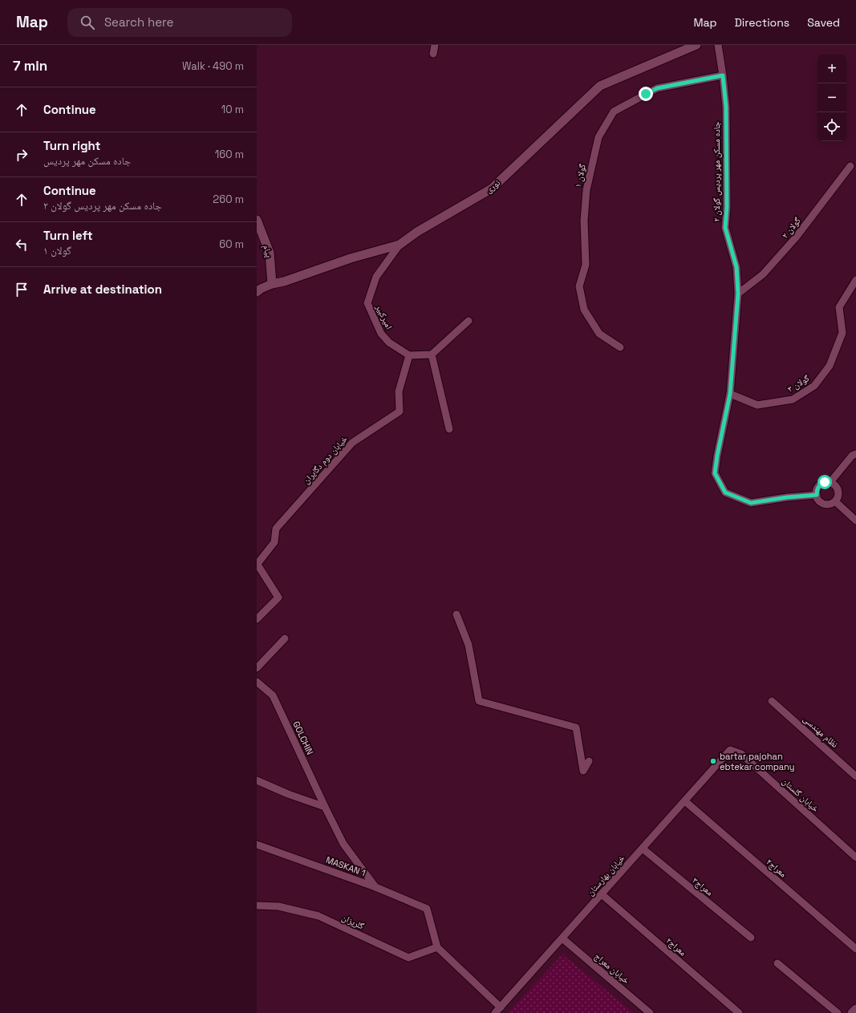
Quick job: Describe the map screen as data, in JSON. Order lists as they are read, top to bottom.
{
  "streets": {
    "street": [
      "جاده مسکن مهر پردیس گولان ۲",
      "گولان ۱",
      "نوری",
      "گولان ۲",
      "پیام",
      "امیرکبیر",
      "گولان ۳",
      "خیابان دوم دگایران",
      "نظام مهندسی",
      "GOLCHIN",
      "خیابان گلستان",
      "MASKAN 1",
      "معراج۴",
      "خیابان بهارستان",
      "معراج۳",
      "گلریزان",
      "معراج۲",
      "خیابان معراج"
    ]
  },
  "crossings": [
    ["جاده مسکن مهر پردیس گولان ۲", "گولان ۱"],
    ["جاده مسکن مهر پردیس گولان ۲", "گولان ۲"],
    ["جاده مسکن مهر پردیس گولان ۲", "گولان ۳"],
    ["نوری", "پیام"],
    ["نوری", "امیرکبیر"],
    ["امیرکبیر", "خیابان دوم دگایران"],
    ["GOLCHIN", "MASKAN 1"],
    ["خیابان گلستان", "خیابان بهارستان"],
    ["MASKAN 1", "گلریزان"],
    ["معراج۴", "خیابان بهارستان"],
    ["خیابان بهارستان", "معراج۳"],
    ["خیابان بهارستان", "معراج۲"],
    ["خیابان بهارستان", "خیابان معراج"]
  ],
  "places": ["bartar pajohan ebtekar company"],
  "page": {
    "header": "Map",
    "search": "Search here",
    "nav": ["Map", "Directions", "Saved"],
    "heading": ["7 min", "Walk · 490 m"],
    "map_buttons": ["+", "−"],
    "list": [
      ["Continue", "10 m"],
      ["Turn right", "جاده مسکن مهر پردیس", "160 m"],
      ["Continue", "جاده مسکن مهر پردیس گولان ۲", "260 m"],
      ["Turn left", "گولان ۱", "60 m"],
      "Arrive at destination"
    ]
  }
}
